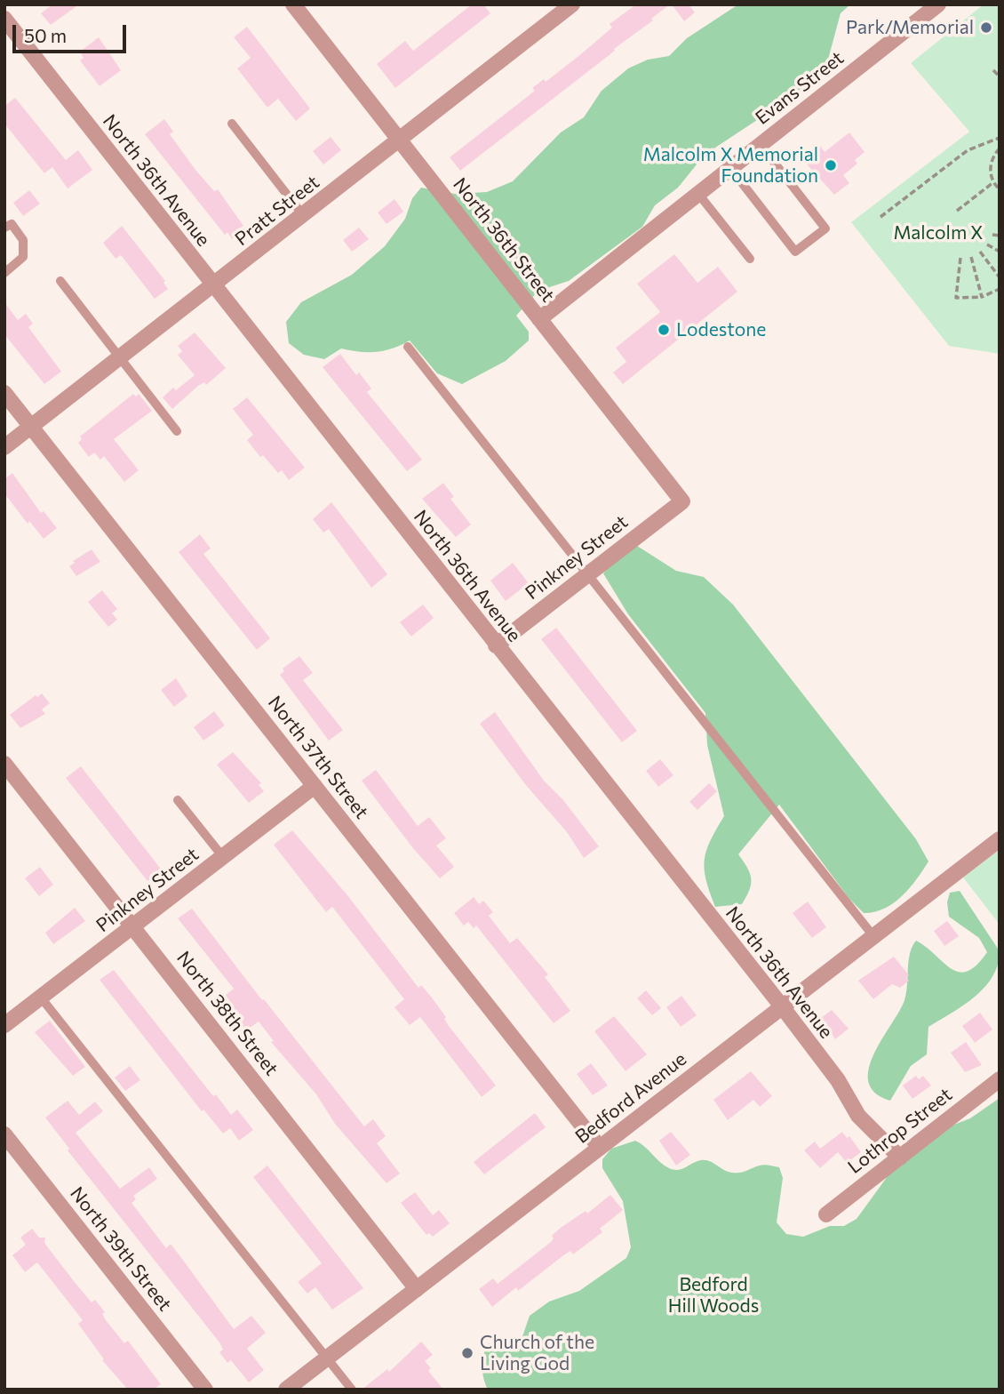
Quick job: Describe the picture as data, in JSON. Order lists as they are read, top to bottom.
{
  "streets": {
    "street": [
      "Evans Street",
      "North 36th Avenue",
      "Pratt Street",
      "North 36th Street",
      "Pinkney Street",
      "North 37th Street",
      "North 38th Street",
      "Bedford Avenue",
      "Lothrop Street",
      "North 39th Street"
    ]
  },
  "crossings": [
    ["Evans Street", "North 36th Street"],
    ["North 36th Avenue", "Pratt Street"],
    ["North 36th Avenue", "Pinkney Street"],
    ["North 36th Avenue", "Bedford Avenue"],
    ["North 36th Avenue", "Lothrop Street"],
    ["Pratt Street", "North 36th Street"],
    ["Pratt Street", "North 37th Street"],
    ["North 36th Street", "Pinkney Street"],
    ["Pinkney Street", "North 37th Street"],
    ["Pinkney Street", "North 38th Street"],
    ["North 37th Street", "Bedford Avenue"],
    ["North 38th Street", "Bedford Avenue"]
  ],
  "parks": ["Malcolm X", "Bedford Hill Woods"],
  "places": [
    "Park/Memorial",
    "Malcolm X Memorial Foundation",
    "Lodestone",
    "Church of the Living God"
  ],
  "scale_bar": "50 m"
}
